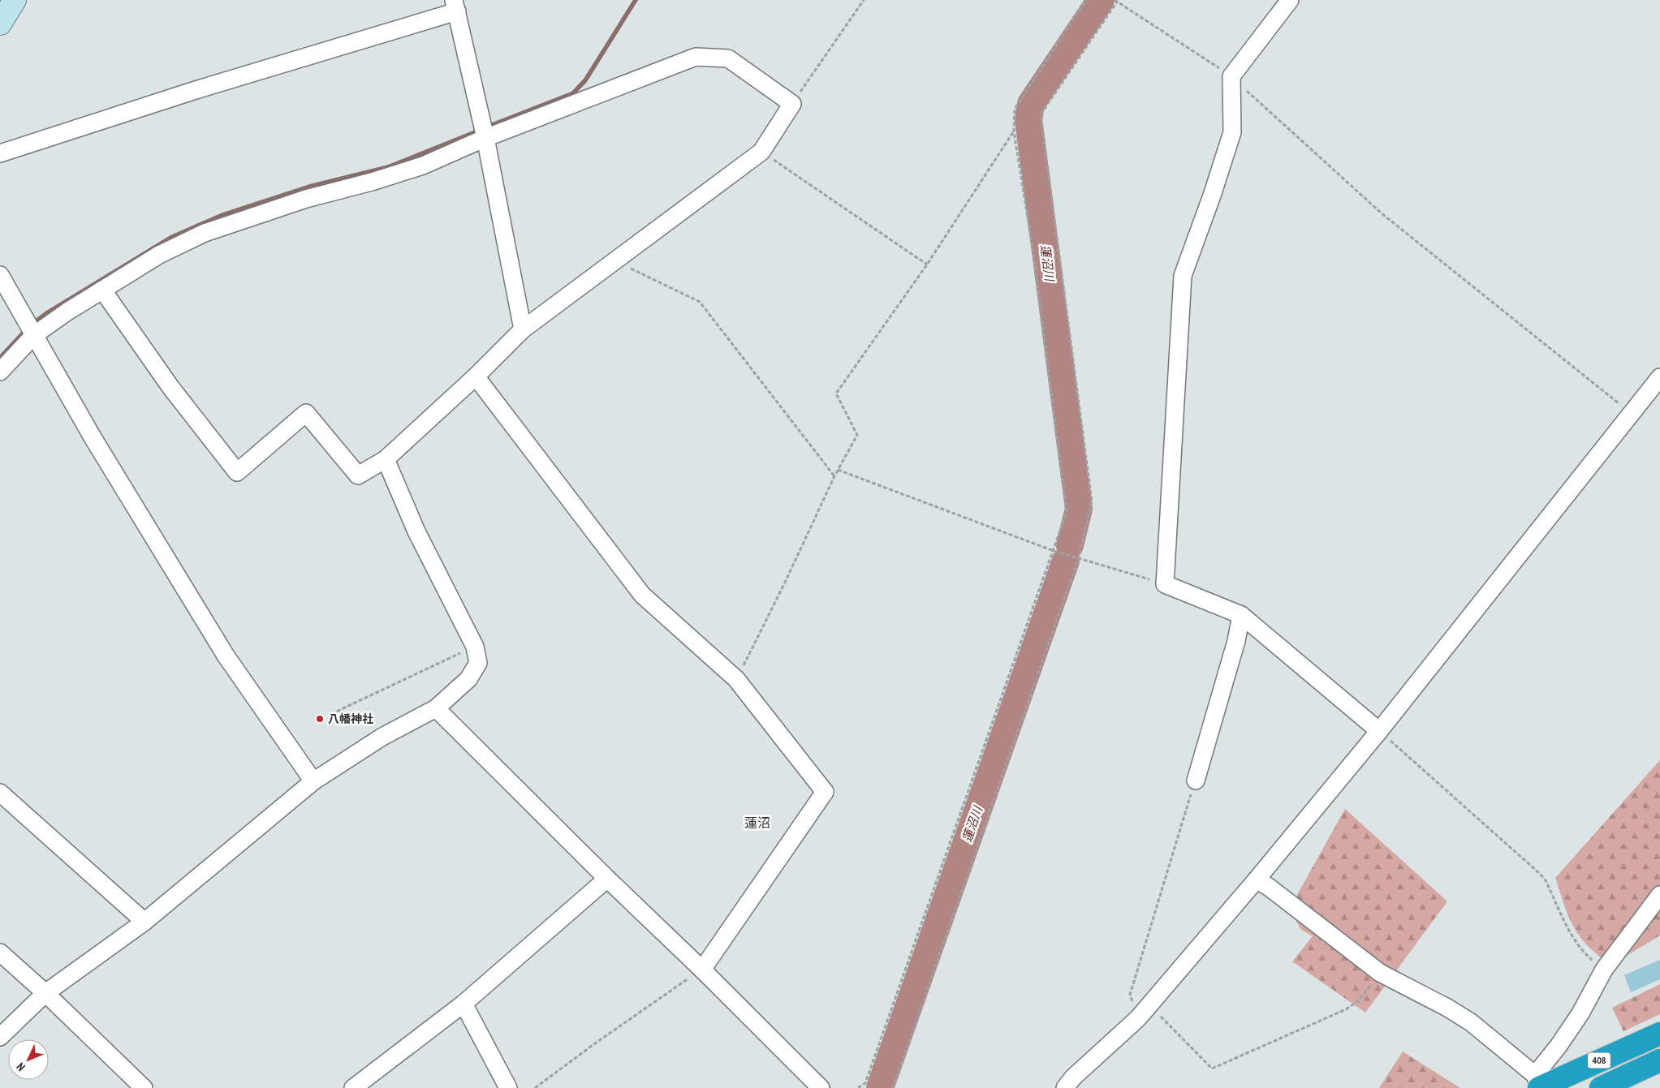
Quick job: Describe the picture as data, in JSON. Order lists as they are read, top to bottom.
{
  "streets": {
    "highway": ["408"]
  },
  "districts": ["蓮沼"],
  "water": ["蓮沼川"],
  "places": ["八幡神社"],
  "north": "bottom left"
}
